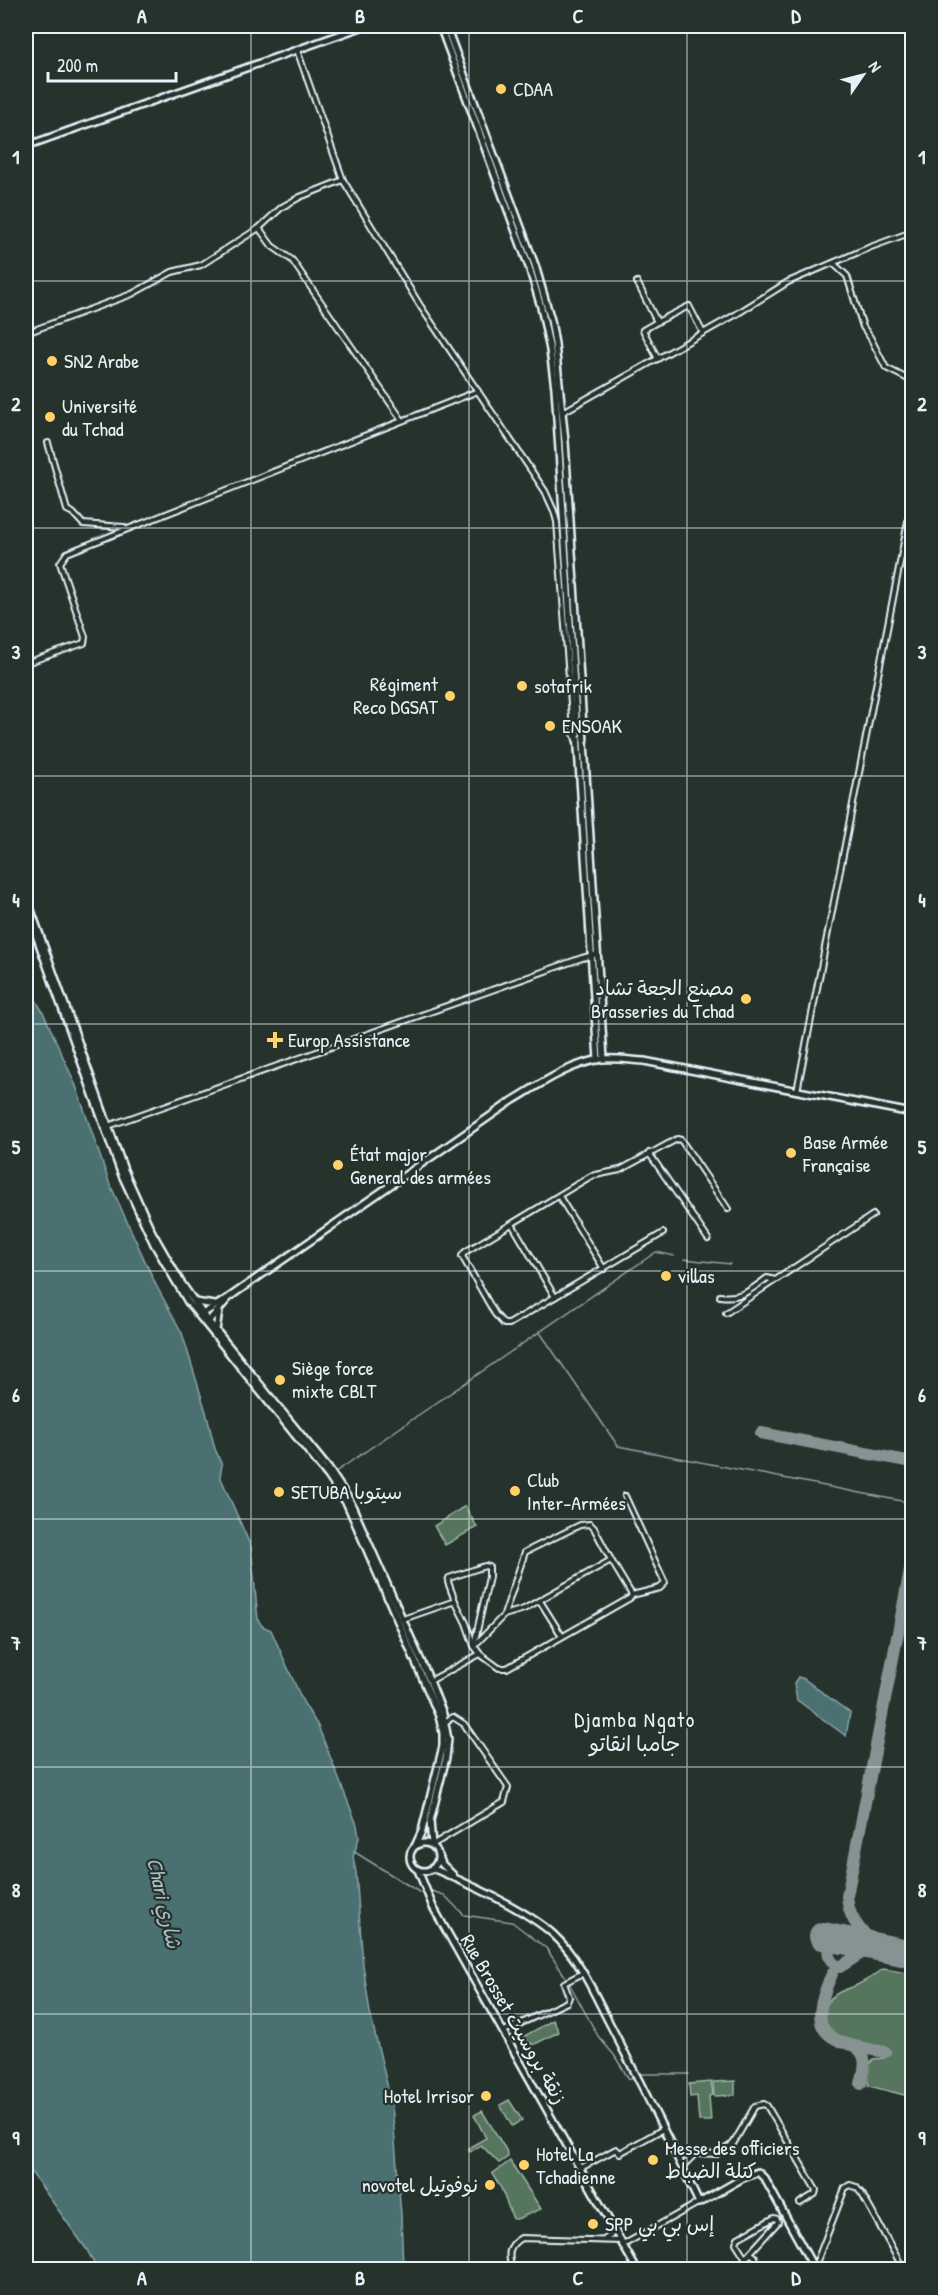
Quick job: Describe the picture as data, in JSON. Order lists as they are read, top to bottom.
{
  "streets": {
    "main road": ["Rue Brosset زنقة بروسيت"]
  },
  "districts": ["Djamba Ngato جامبا انقاتو"],
  "water": ["Chari شاري"],
  "places": {
    "other": [
      "CDAA",
      "SN2 Arabe",
      "Université du Tchad",
      "sotafrik",
      "Régiment Reco DGSAT",
      "ENSOAK",
      "مصنع الجعة تشاد Brasseries du Tchad",
      "Base Armée Française",
      "État major General des armées",
      "villas",
      "Siège force mixte CBLT",
      "Club Inter-Armées",
      "SETUBA سيتوبا",
      "Hotel Irrisor",
      "Messe des officiers كتلة الضباط",
      "Hotel La Tchadienne",
      "novotel نوفوتيل",
      "SPP إس بي بي"
    ],
    "health": ["Europ Assistance"]
  },
  "scale_bar": "200 m",
  "north": "top right",
  "grid": {
    "columns": [
      "A",
      "B",
      "C",
      "D"
    ],
    "rows": [
      "1",
      "2",
      "3",
      "4",
      "5",
      "6",
      "7",
      "8",
      "9"
    ]
  }
}
